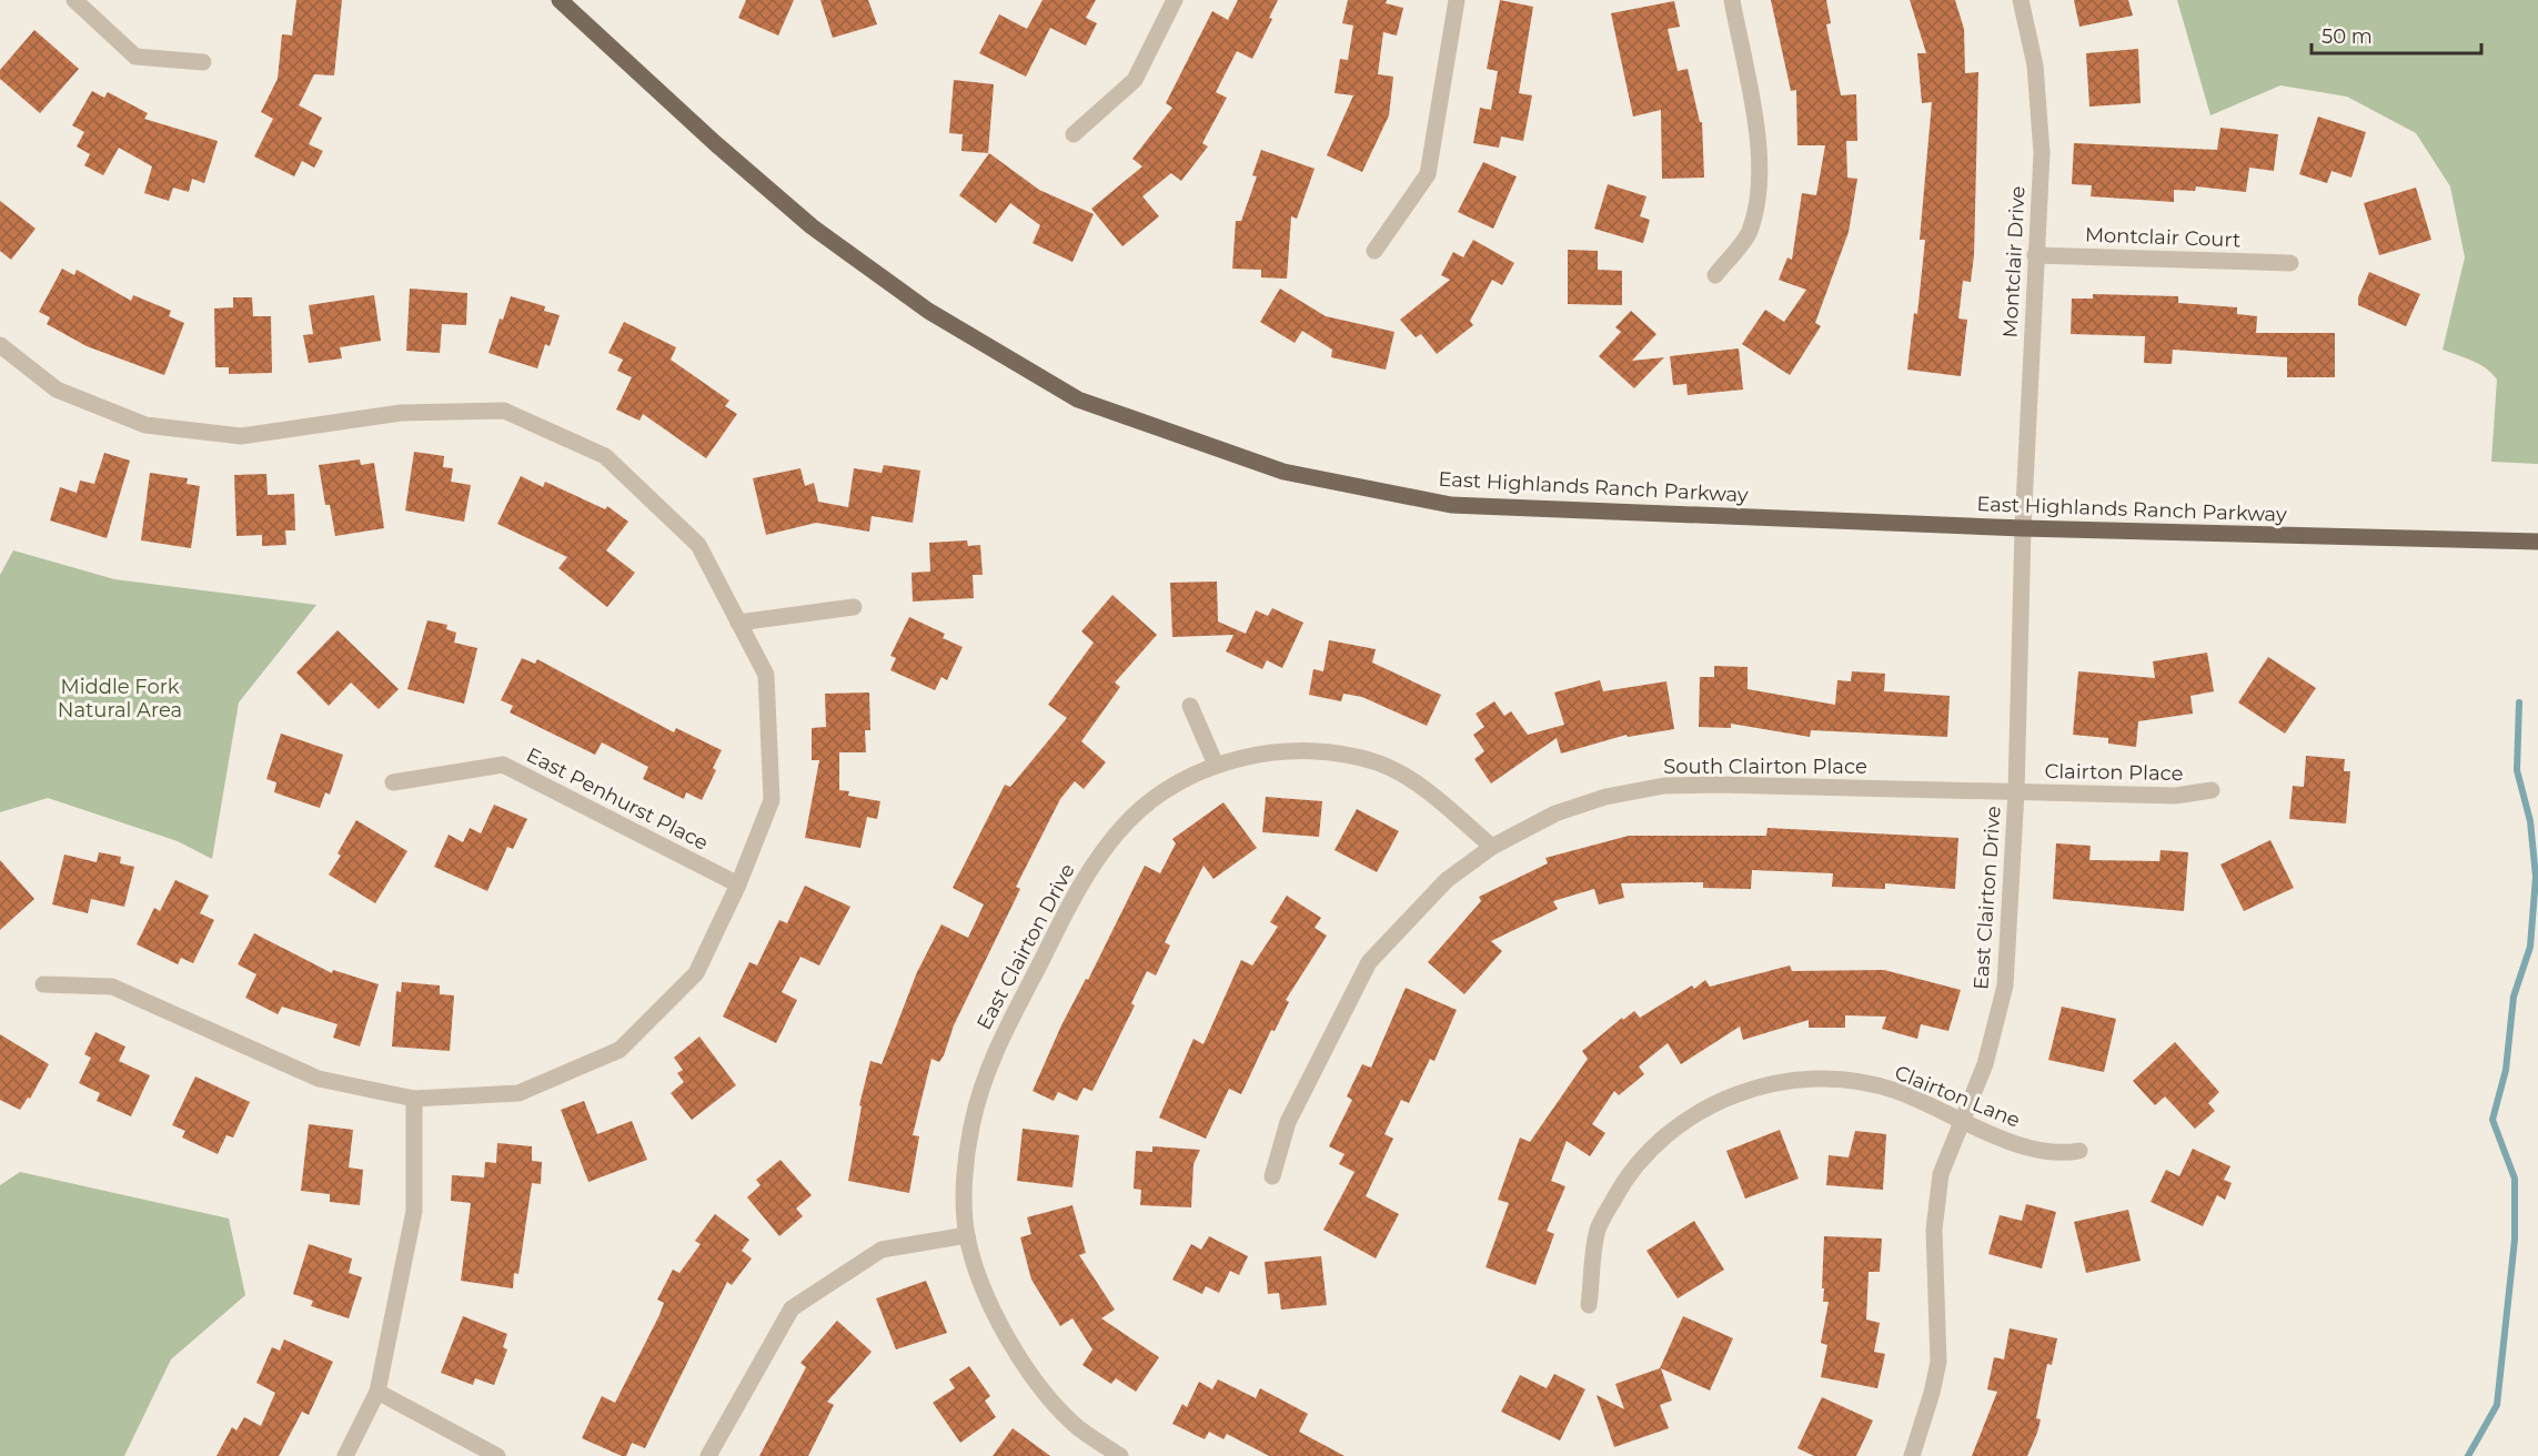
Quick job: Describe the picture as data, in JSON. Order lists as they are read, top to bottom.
{
  "streets": {
    "main road": ["East Highlands Ranch Parkway"],
    "street": [
      "Montclair Court",
      "Montclair Drive",
      "South Clairton Place",
      "Clairton Place",
      "East Penhurst Place",
      "East Clairton Drive",
      "Clairton Lane"
    ]
  },
  "crossings": [
    ["Montclair Court", "Montclair Drive"],
    ["Montclair Drive", "East Highlands Ranch Parkway"],
    ["Montclair Drive", "East Clairton Drive"],
    ["East Highlands Ranch Parkway", "East Clairton Drive"],
    ["South Clairton Place", "Clairton Place"],
    ["South Clairton Place", "East Clairton Drive"],
    ["Clairton Place", "East Clairton Drive"],
    ["East Clairton Drive", "Clairton Lane"]
  ],
  "parks": ["Middle Fork Natural Area"],
  "scale_bar": "50 m"
}
